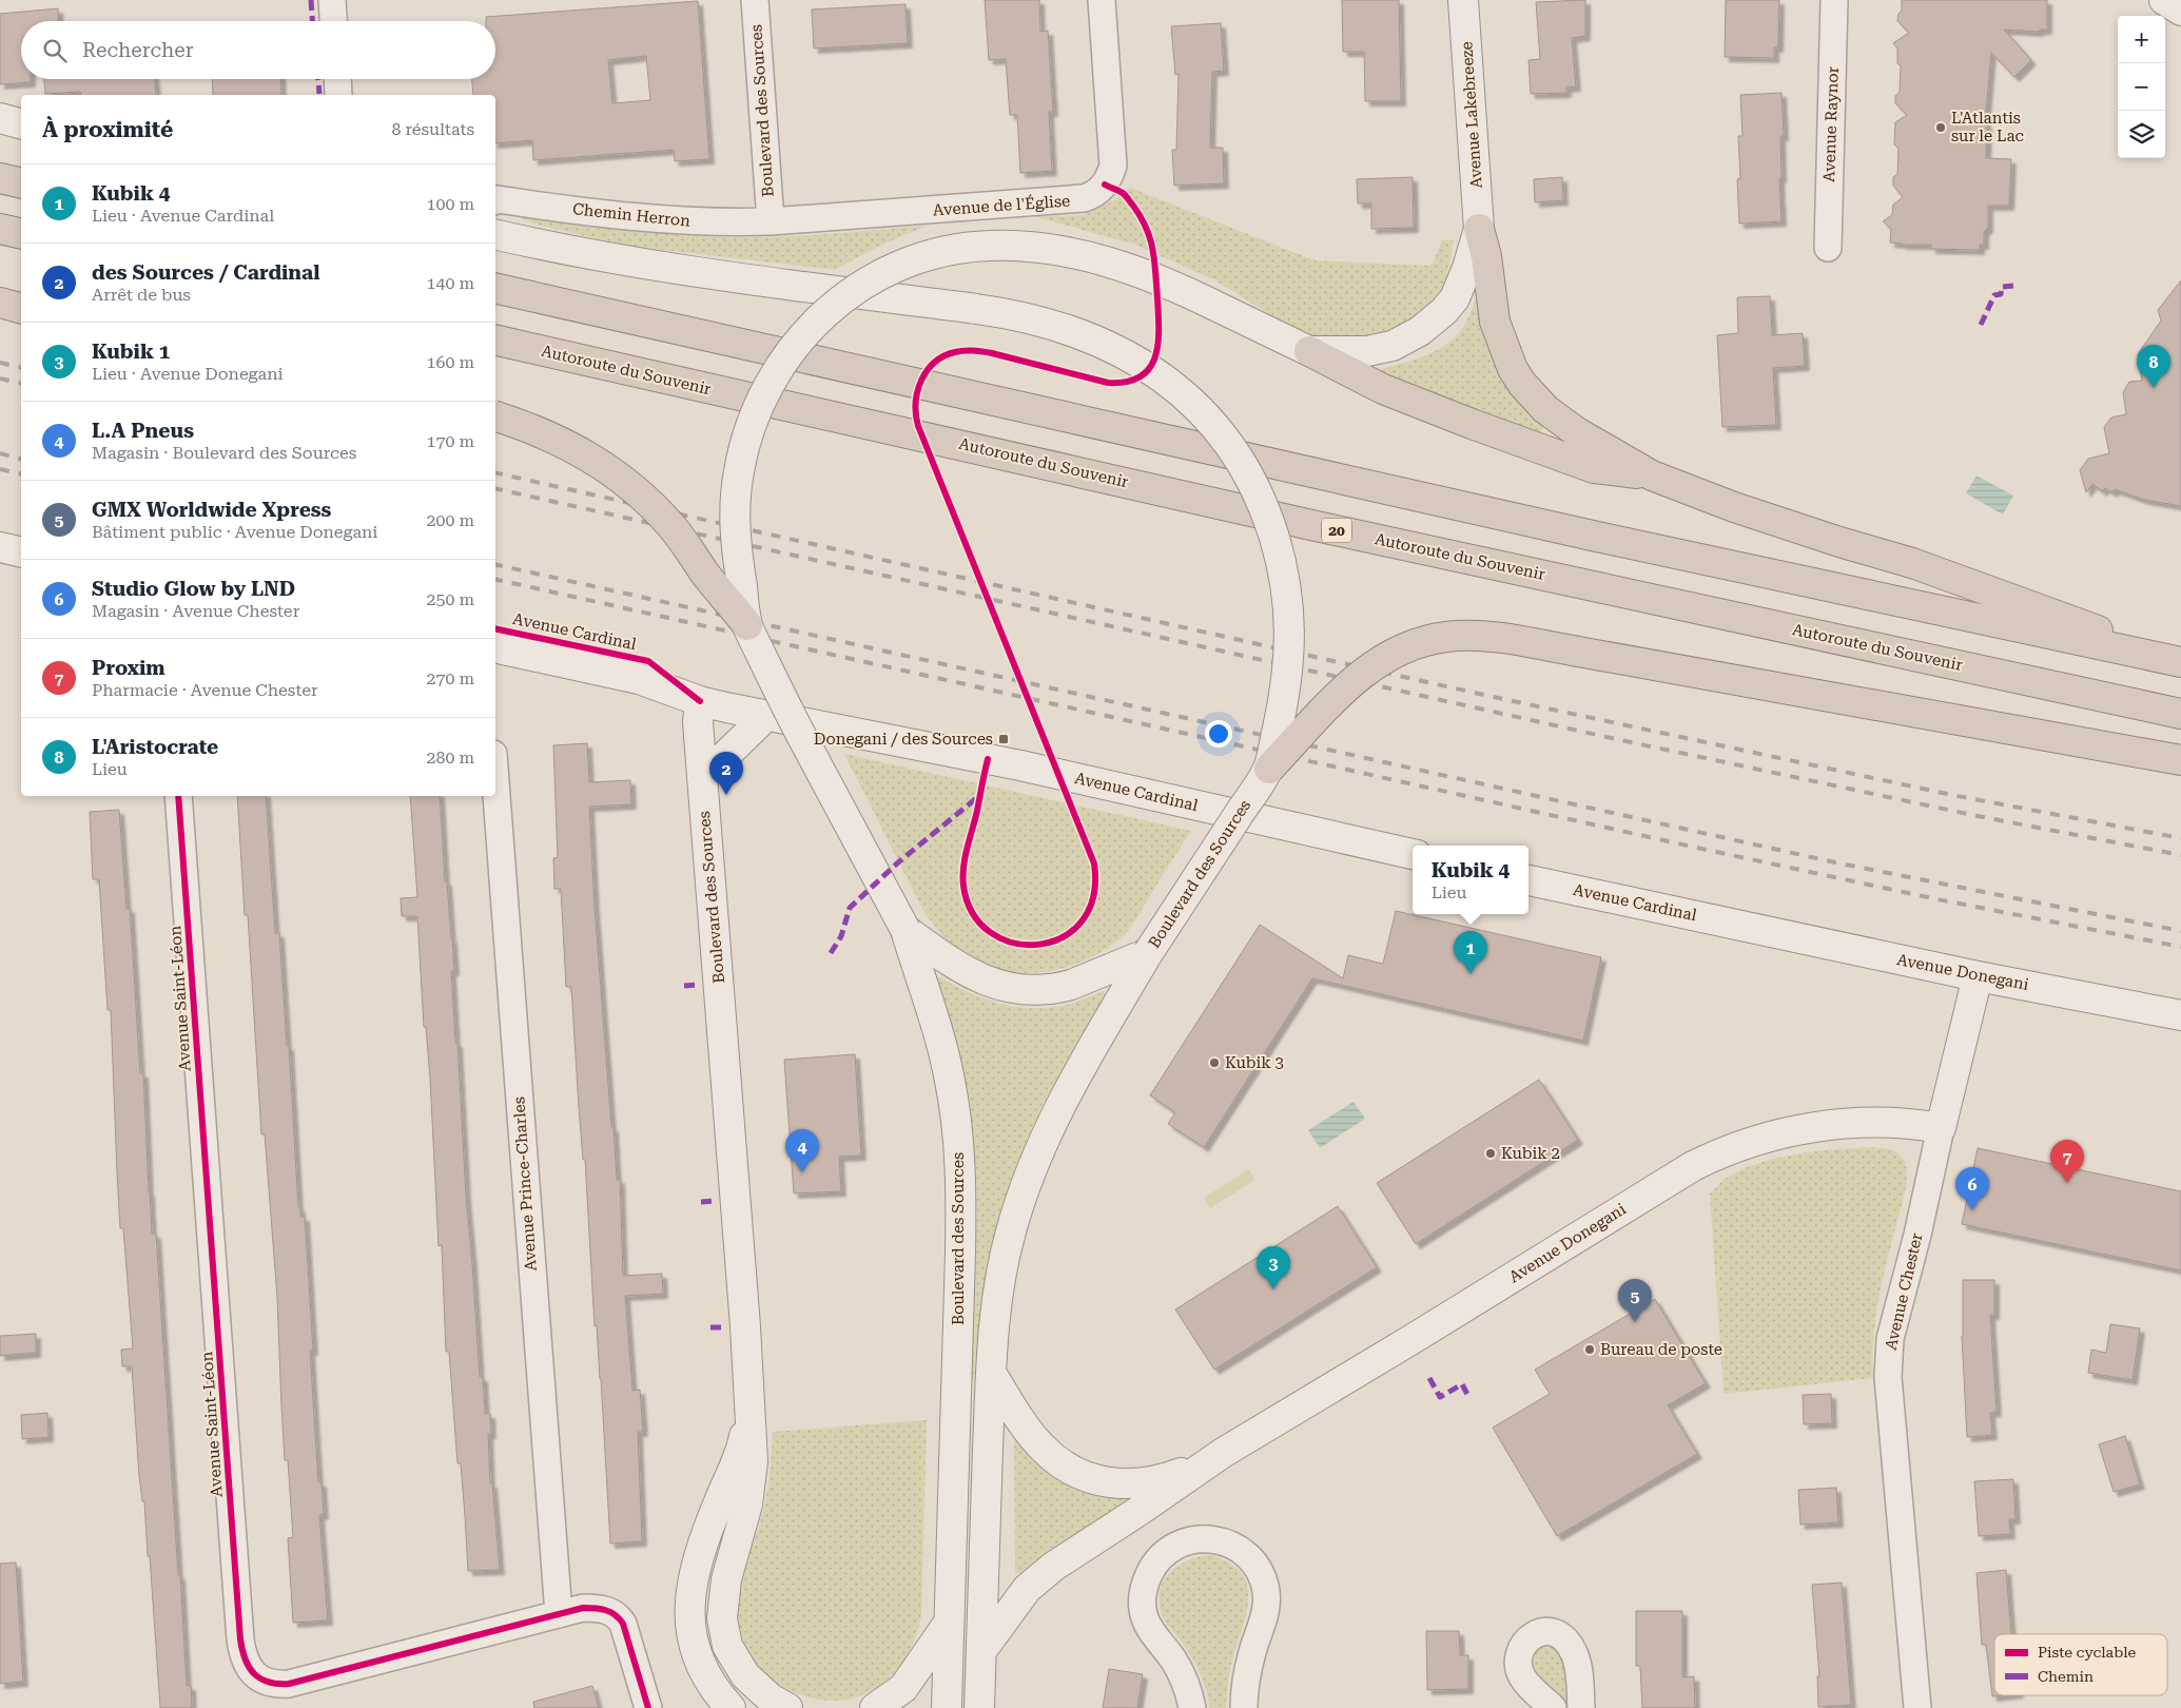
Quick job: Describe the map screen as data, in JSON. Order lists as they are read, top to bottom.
{
  "streets": {
    "highway": ["Autoroute du Souvenir", "20"],
    "main road": [
      "Boulevard des Sources",
      "Avenue Lakebreeze",
      "Avenue Cardinal",
      "Avenue Donegani",
      "Avenue Chester"
    ],
    "street": [
      "Avenue Raynor",
      "Avenue de l'Église",
      "Chemin Herron",
      "Avenue Saint-Léon",
      "Avenue Prince-Charles"
    ]
  },
  "crossings": [
    ["Boulevard des Sources", "Avenue de l'Église"],
    ["Boulevard des Sources", "Chemin Herron"],
    ["Boulevard des Sources", "Avenue Cardinal"],
    ["Avenue de l'Église", "Chemin Herron"],
    ["Avenue Cardinal", "Avenue Donegani"],
    ["Avenue Donegani", "Avenue Chester"],
    ["Avenue Saint-Léon", "Avenue Prince-Charles"]
  ],
  "places": {
    "other": [
      "L'Atlantis sur le Lac",
      "Kubik 3",
      "Kubik 2",
      "Bureau de poste"
    ],
    "transit": ["Donegani / des Sources"]
  },
  "legend": ["Piste cyclable", "Chemin"],
  "page": {
    "map_buttons": ["+", "−"],
    "search": "Rechercher",
    "heading": ["À proximité", "8 résultats"],
    "list": [
      {
        "mark": "1",
        "name": "Kubik 4",
        "note": "Lieu · Avenue Cardinal",
        "value": "100 m"
      },
      {
        "mark": "2",
        "name": "des Sources / Cardinal",
        "note": "Arrêt de bus",
        "value": "140 m"
      },
      {
        "mark": "3",
        "name": "Kubik 1",
        "note": "Lieu · Avenue Donegani",
        "value": "160 m"
      },
      {
        "mark": "4",
        "name": "L.A Pneus",
        "note": "Magasin · Boulevard des Sources",
        "value": "170 m"
      },
      {
        "mark": "5",
        "name": "GMX Worldwide Xpress",
        "note": "Bâtiment public · Avenue Donegani",
        "value": "200 m"
      },
      {
        "mark": "6",
        "name": "Studio Glow by LND",
        "note": "Magasin · Avenue Chester",
        "value": "250 m"
      },
      {
        "mark": "7",
        "name": "Proxim",
        "note": "Pharmacie · Avenue Chester",
        "value": "270 m"
      },
      {
        "mark": "8",
        "name": "L'Aristocrate",
        "note": "Lieu",
        "value": "280 m"
      }
    ],
    "pins": [
      "8",
      "2",
      "1",
      "4",
      "7",
      "6",
      "3",
      "5"
    ],
    "popup": ["Kubik 4", "Lieu"]
  }
}
